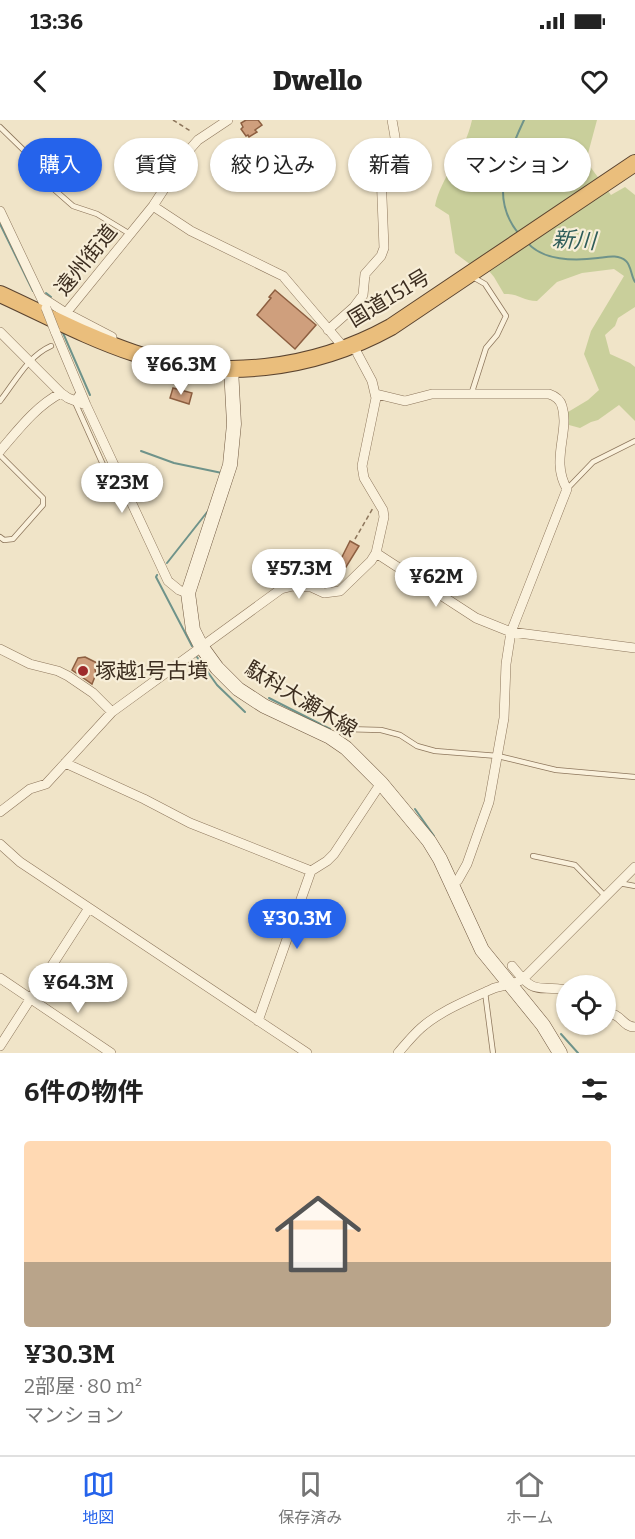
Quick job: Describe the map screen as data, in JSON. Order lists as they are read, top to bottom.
{
  "streets": {
    "highway": ["国道151号"],
    "main road": ["駄科大瀬木線"],
    "street": ["遠州街道"]
  },
  "crossings": [
    ["遠州街道", "駄科大瀬木線"],
    ["国道151号", "駄科大瀬木線"]
  ],
  "water": ["新川"],
  "places": ["塚越1号古墳"],
  "page": {
    "status": "13:36",
    "header": "Dwello",
    "chip": [
      "購入",
      "賃貸",
      "絞り込み",
      "新着",
      "マンション"
    ],
    "price": [
      "¥66.3M",
      "¥23M",
      "¥57.3M",
      "¥62M",
      "¥30.3M",
      "¥64.3M"
    ],
    "heading": "6件の物件",
    "list": [
      {
        "name": "¥30.3M",
        "note": "2部屋 · 80 m² · マンション"
      }
    ],
    "tabs": ["地図", "保存済み", "ホーム"]
  }
}
